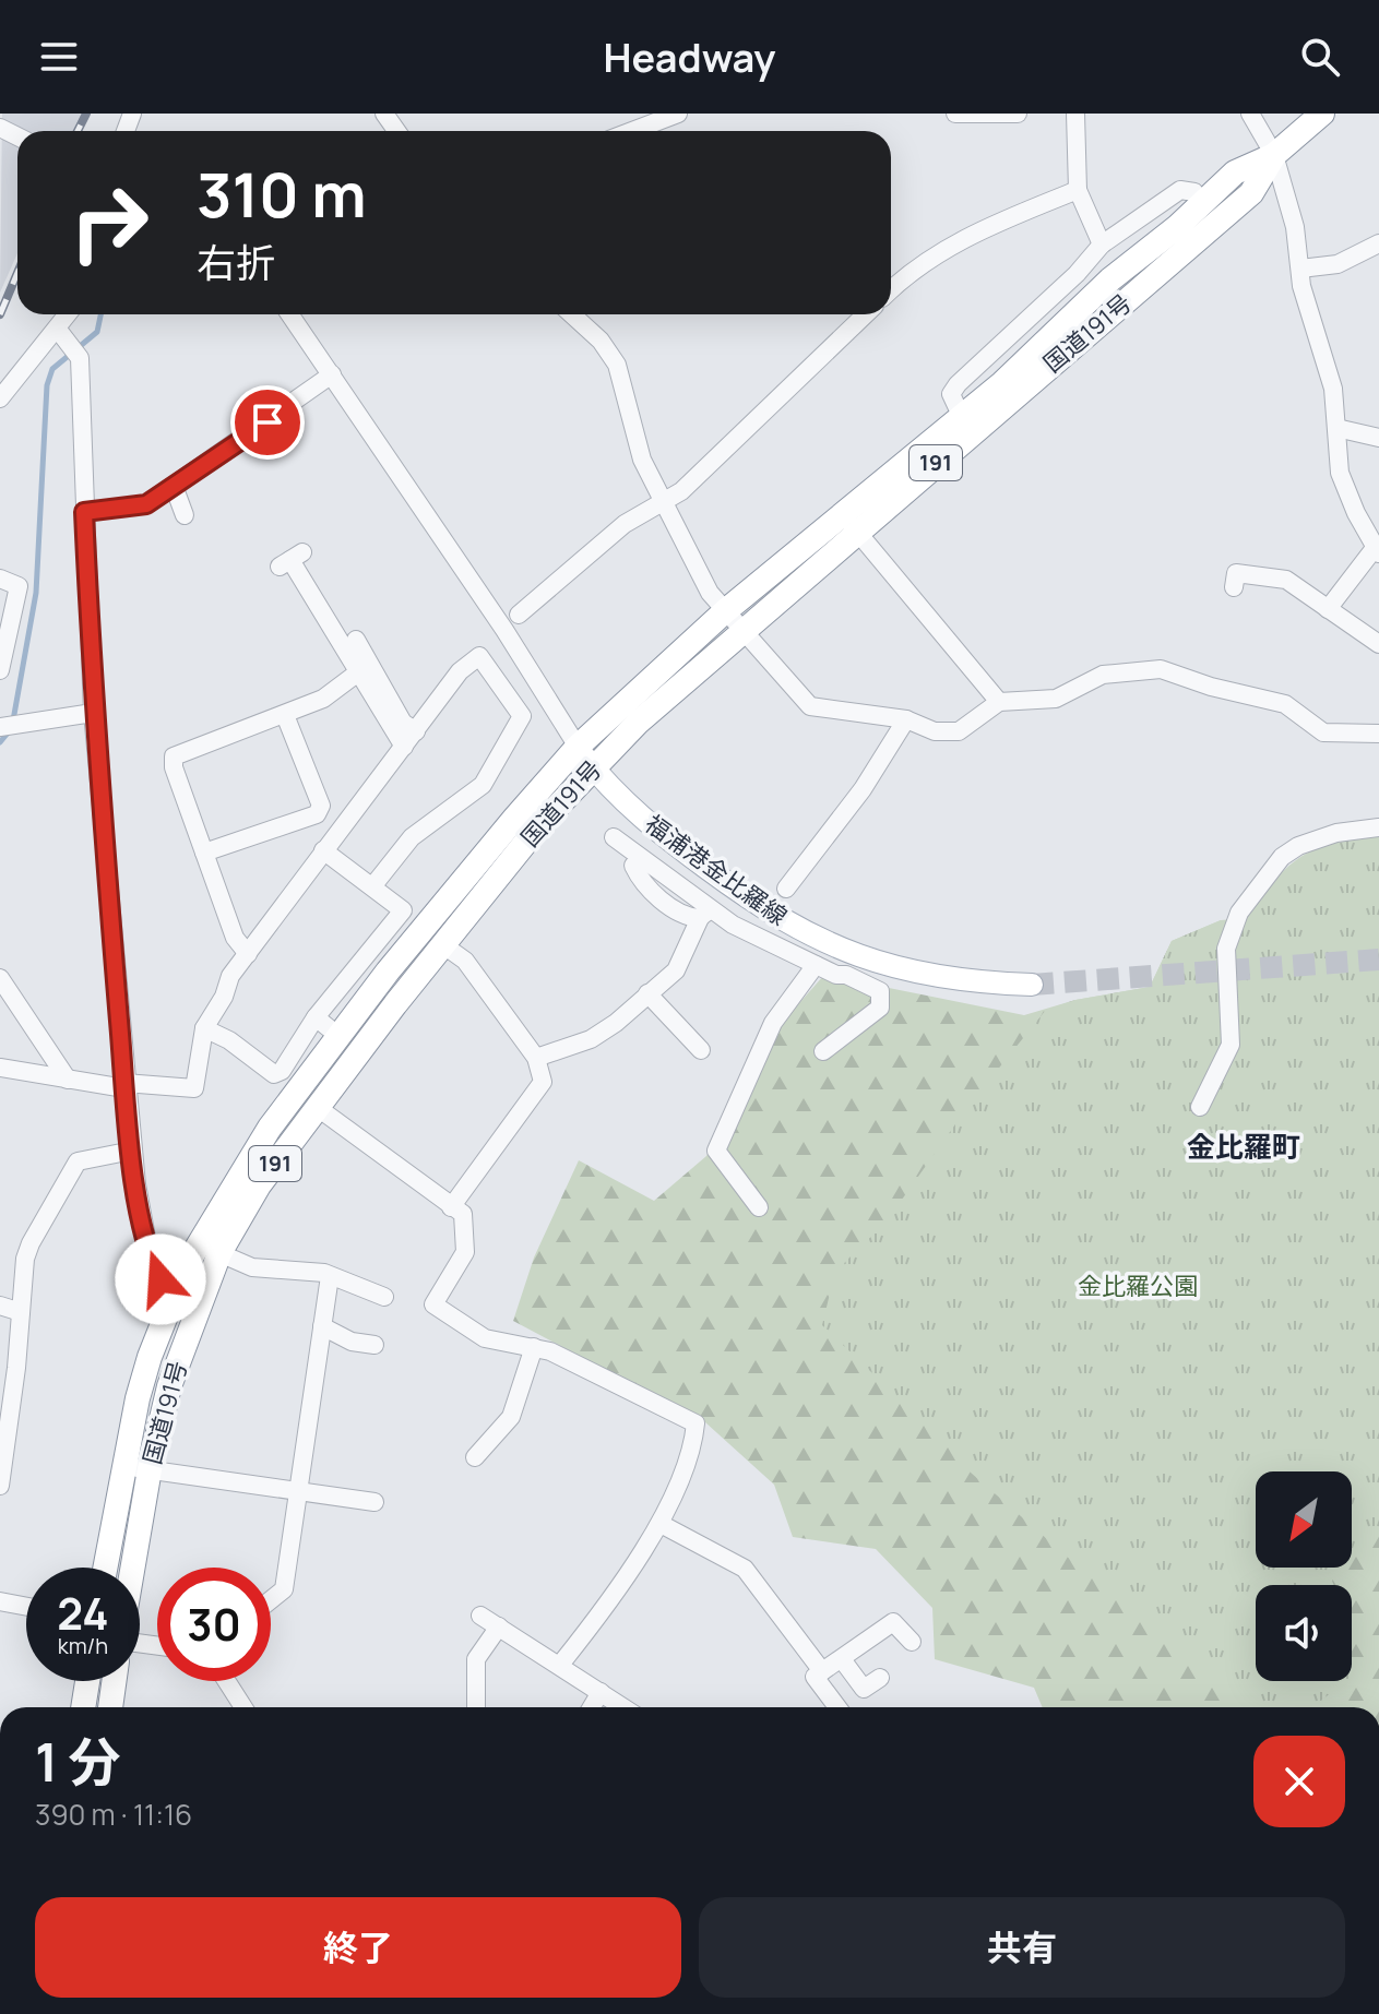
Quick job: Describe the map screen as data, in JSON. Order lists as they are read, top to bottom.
{
  "streets": {
    "highway": ["国道191号", "191"],
    "main road": ["福浦港金比羅線"]
  },
  "crossings": [
    ["国道191号", "福浦港金比羅線"]
  ],
  "districts": ["金比羅町"],
  "parks": ["金比羅公園"],
  "north": "bottom left",
  "page": {
    "header": "Headway",
    "turn": ["310 m", "右折"],
    "speed": "24 km/h",
    "limit": "30",
    "heading": ["1 分", "390 m · 11:16"],
    "buttons": ["終了", "共有"]
  }
}
